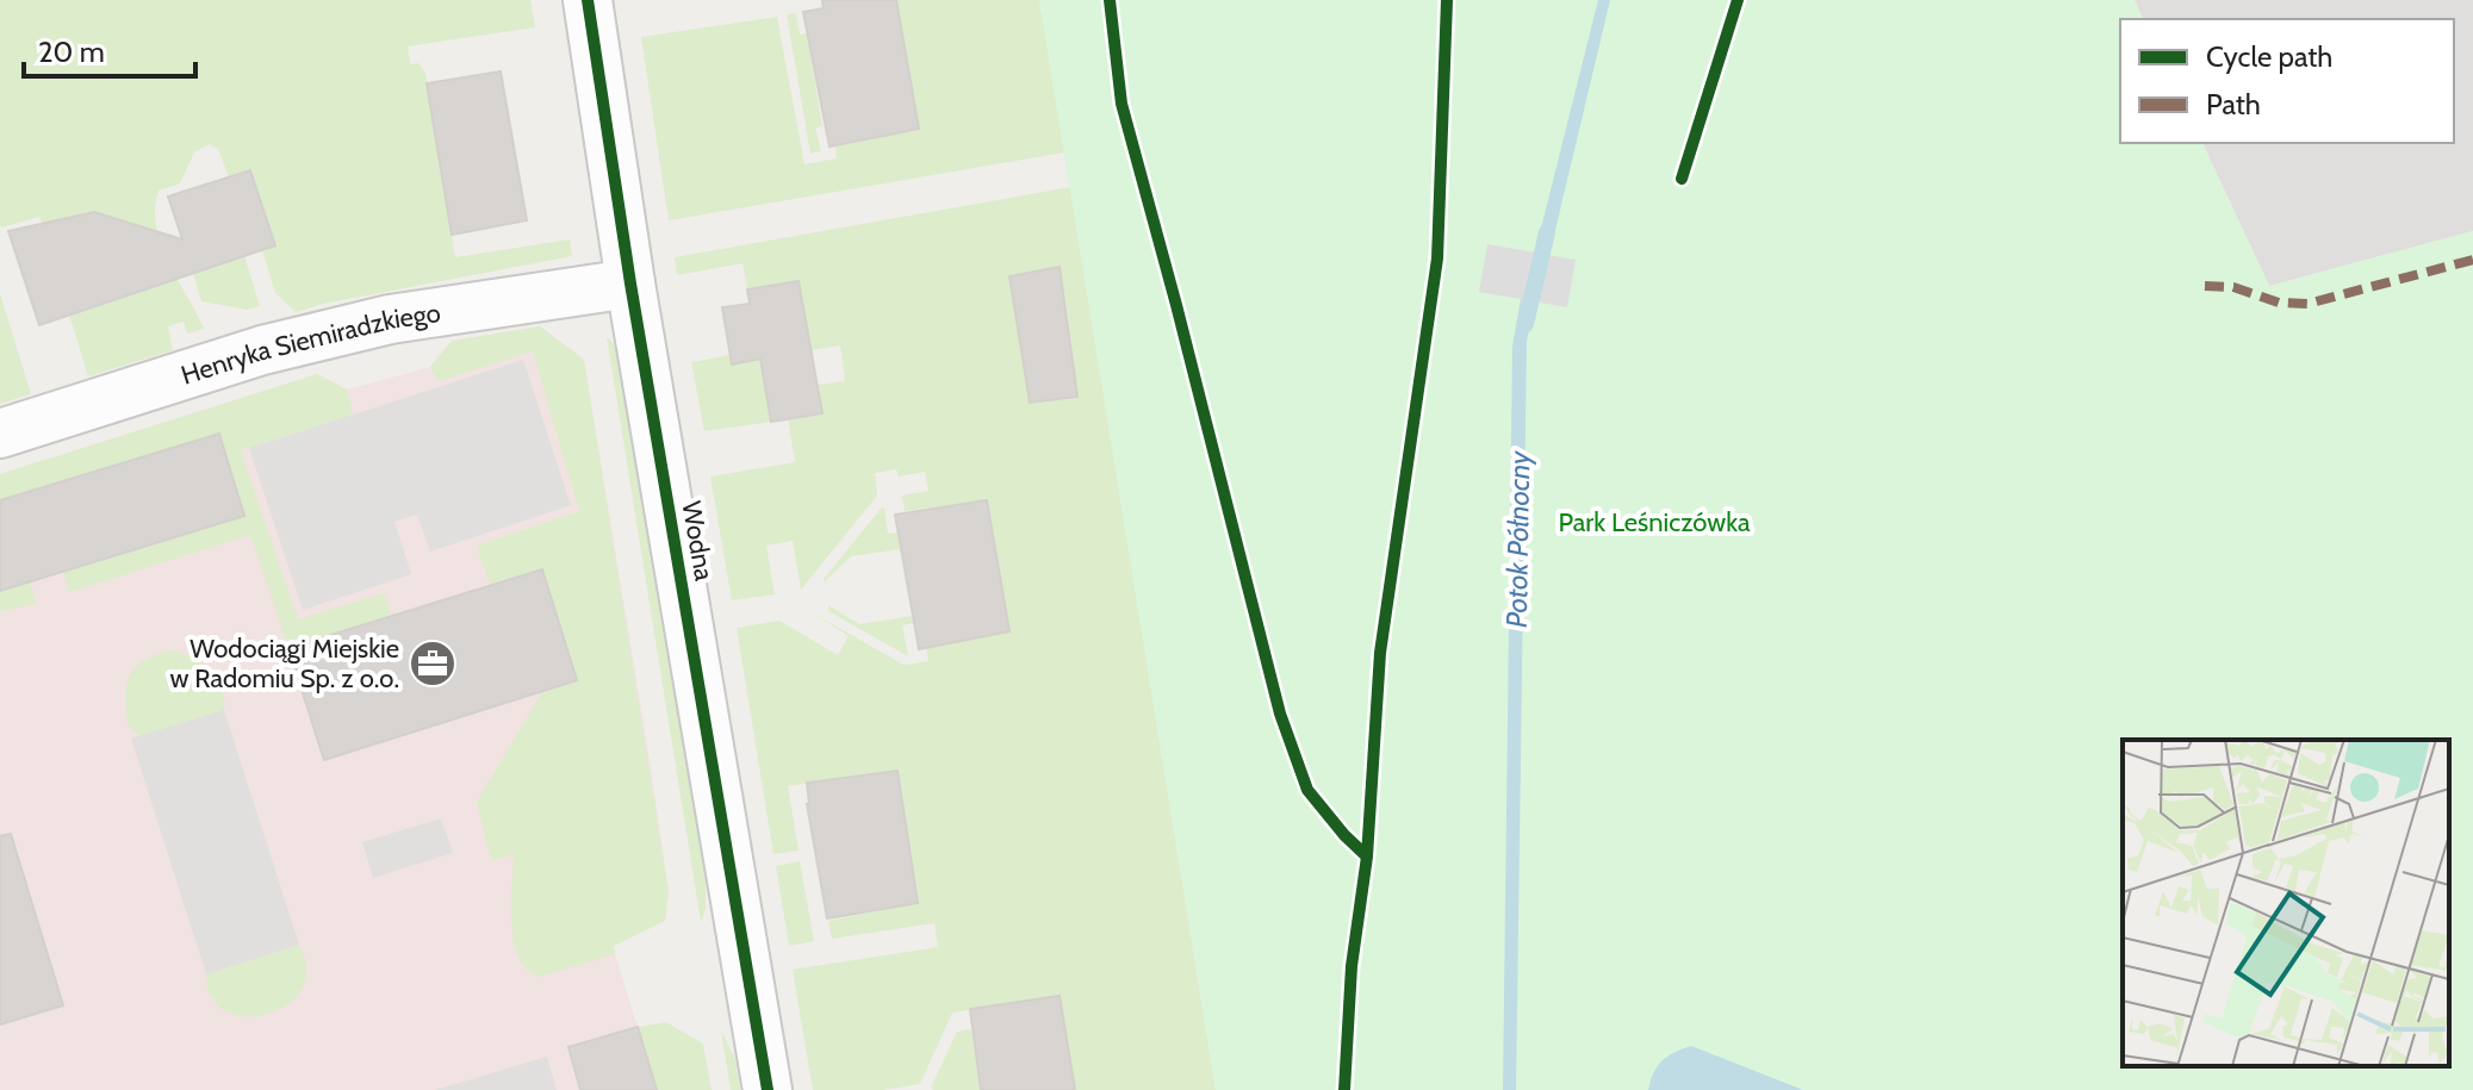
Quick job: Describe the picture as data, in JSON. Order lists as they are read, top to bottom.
{
  "streets": {
    "street": ["Henryka Siemiradzkiego", "Wodna"]
  },
  "crossings": [
    ["Henryka Siemiradzkiego", "Wodna"]
  ],
  "water": ["Potok Północny"],
  "parks": ["Park Leśniczówka"],
  "places": {
    "office": ["Wodociągi Miejskie w Radomiu Sp. z o.o."]
  },
  "legend": ["Cycle path", "Path"],
  "scale_bar": "20 m"
}
